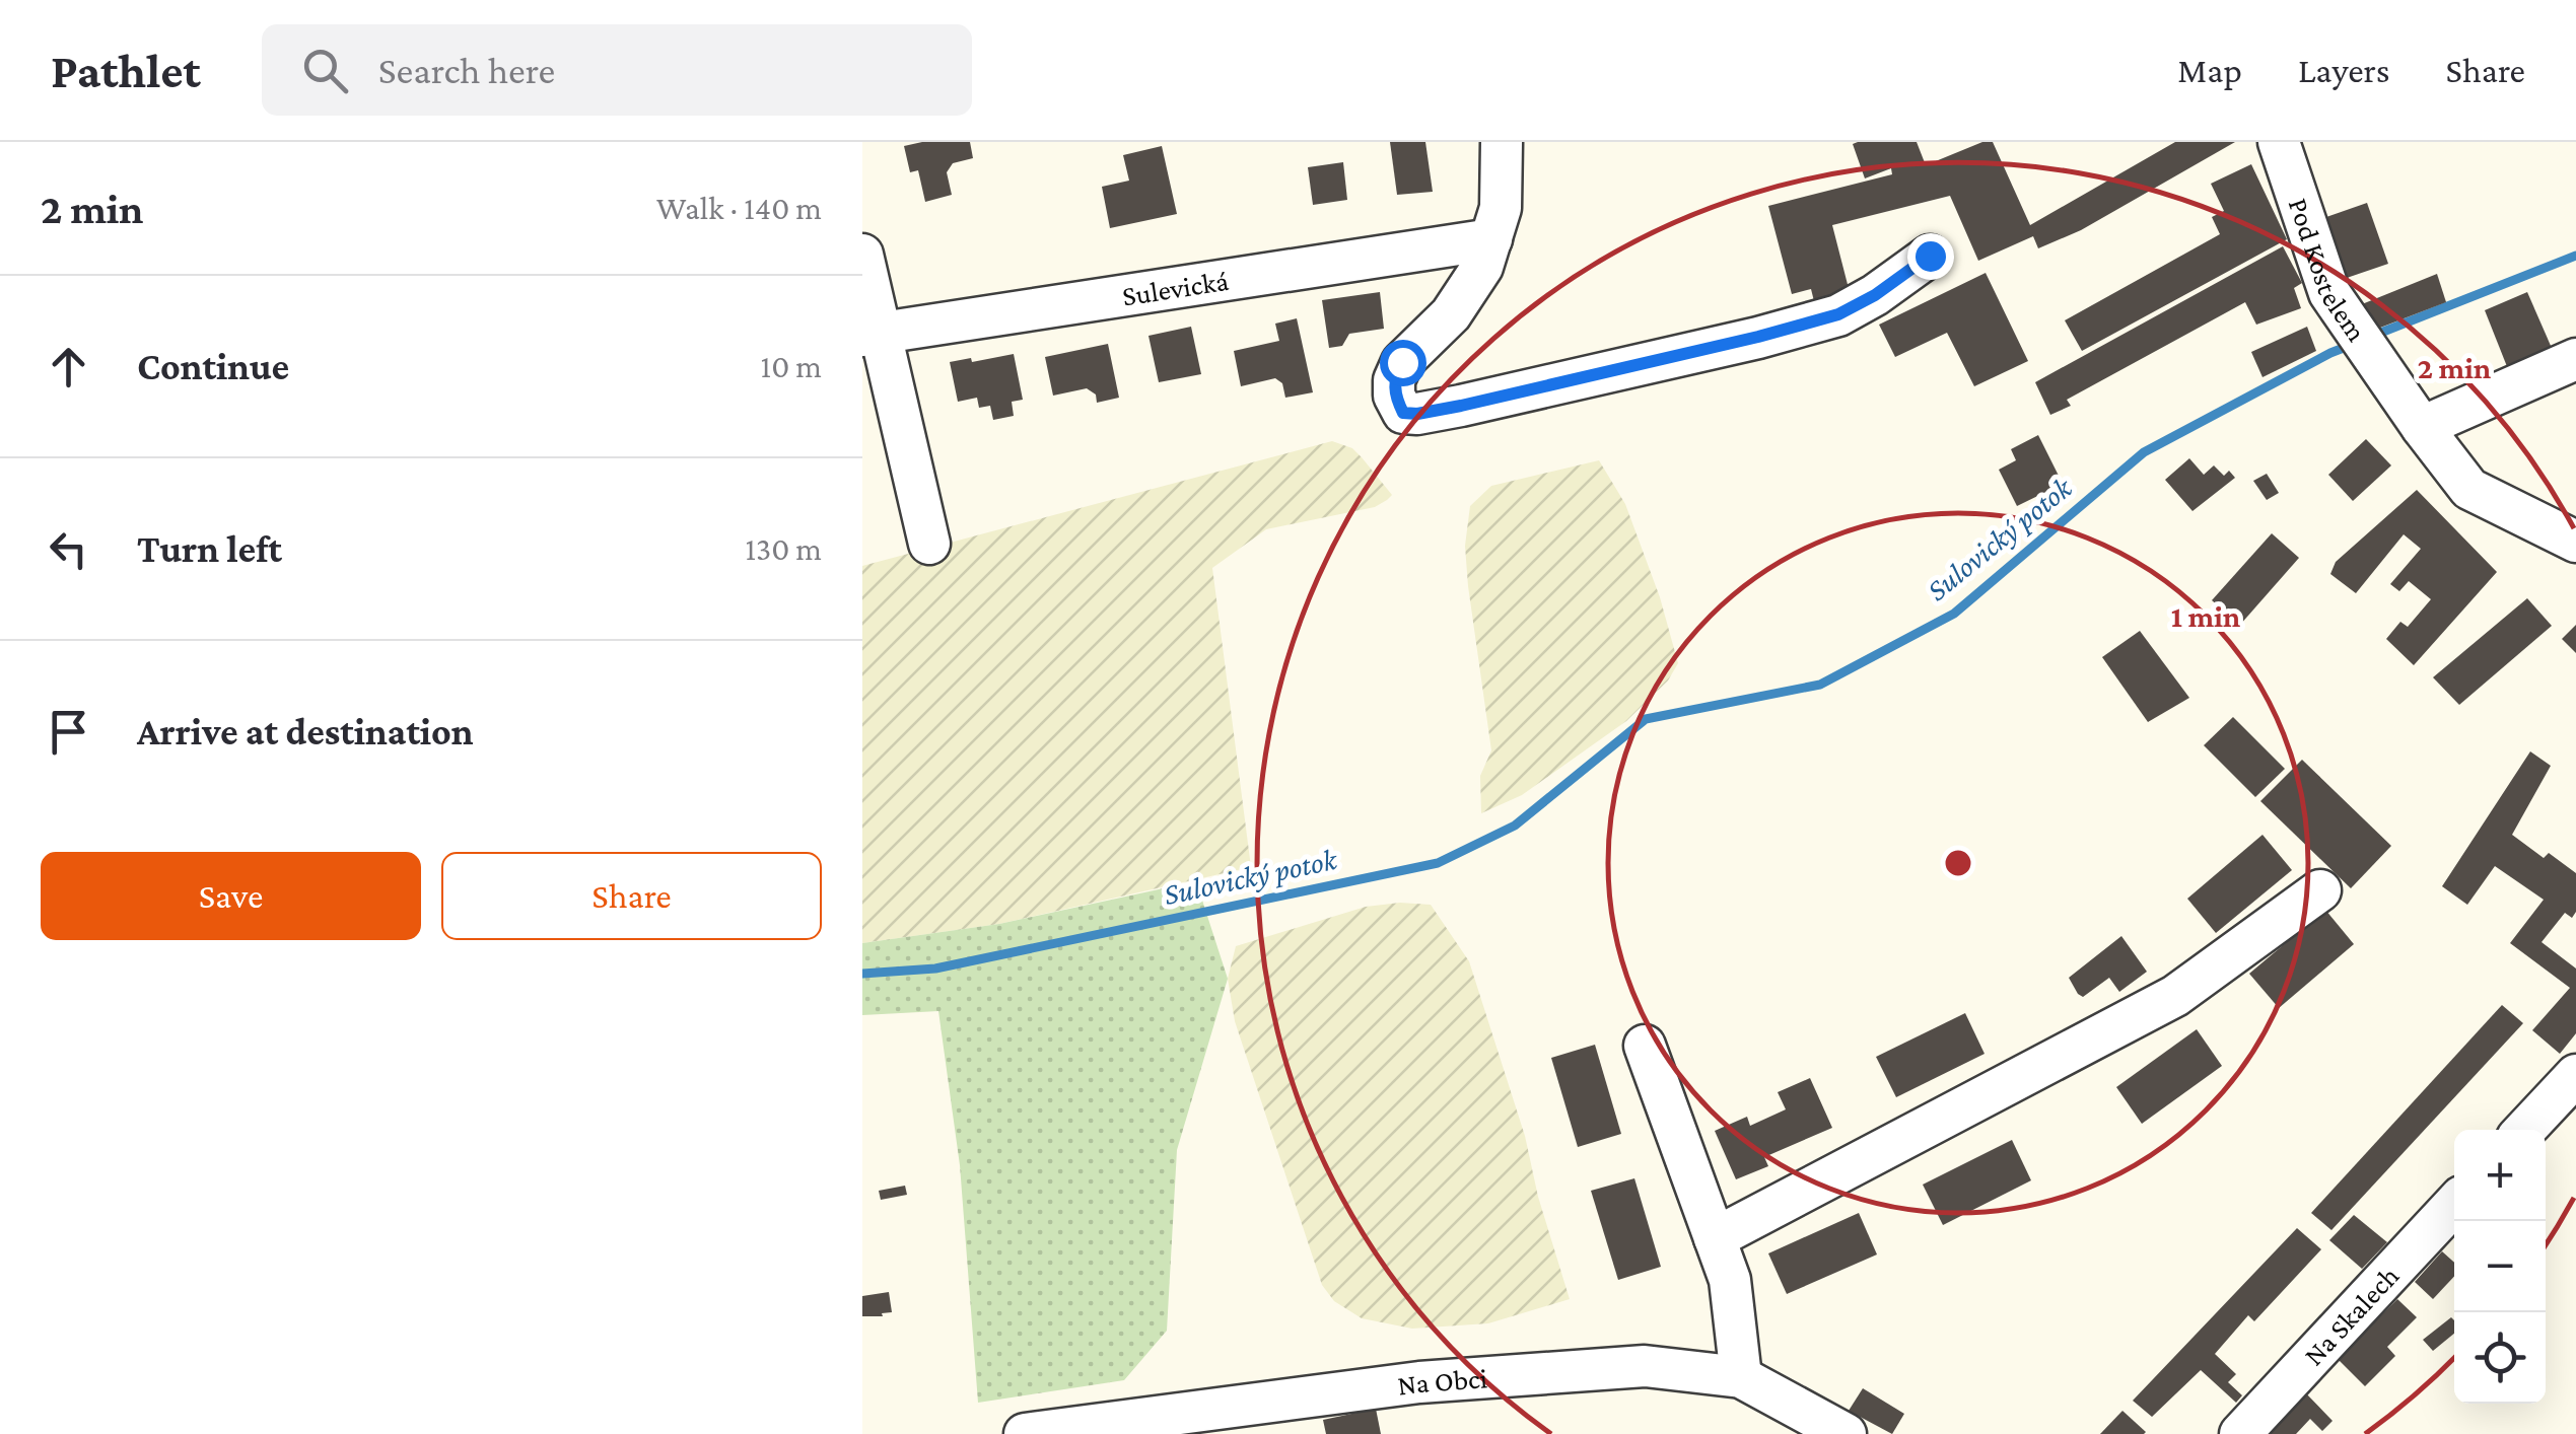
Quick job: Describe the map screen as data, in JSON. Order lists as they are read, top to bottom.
{
  "streets": {
    "street": [
      "Pod Kostelem",
      "Sulevická",
      "Na Skalech",
      "Na Obci"
    ]
  },
  "water": ["Sulovický potok"],
  "page": {
    "header": "Pathlet",
    "search": "Search here",
    "nav": ["Map", "Layers", "Share"],
    "heading": ["2 min", "Walk · 140 m"],
    "list": [
      ["Continue", "10 m"],
      ["Turn left", "130 m"],
      "Arrive at destination"
    ],
    "buttons": ["Save", "Share"],
    "map_buttons": ["+", "−"]
  },
  "rings": ["2 min", "1 min"]
}
